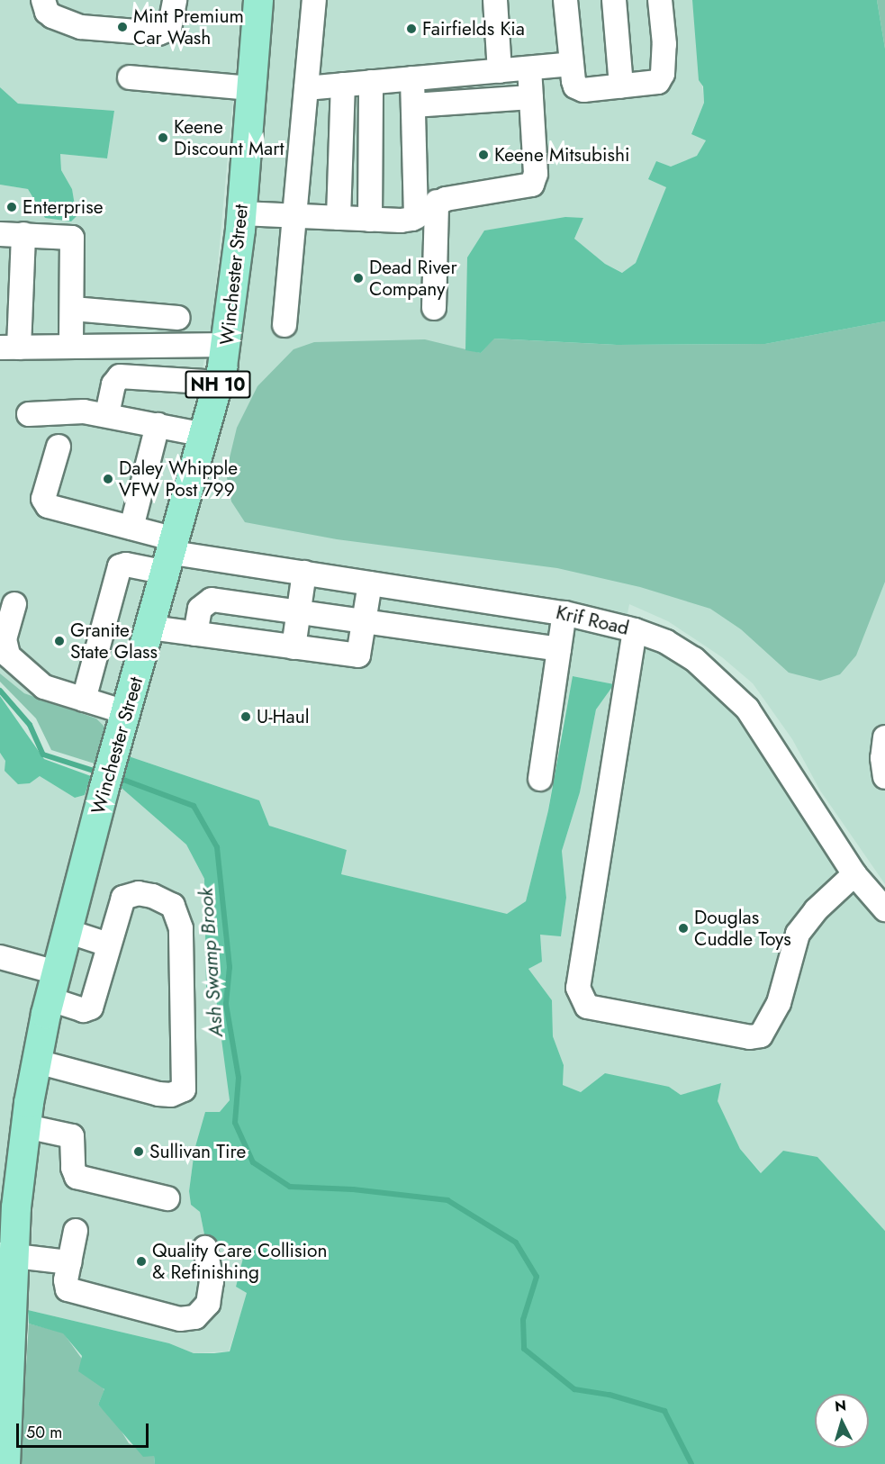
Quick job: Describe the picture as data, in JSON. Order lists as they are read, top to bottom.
{
  "streets": {
    "main road": ["Winchester Street", "NH 10"],
    "street": ["Krif Road"]
  },
  "crossings": [
    ["Winchester Street", "Krif Road"]
  ],
  "water": ["Ash Swamp Brook"],
  "places": [
    "Mint Premium Car Wash",
    "Fairfields Kia",
    "Keene Discount Mart",
    "Keene Mitsubishi",
    "Enterprise",
    "Dead River Company",
    "Daley Whipple VFW Post 799",
    "Granite State Glass",
    "U-Haul",
    "Douglas Cuddle Toys",
    "Sullivan Tire",
    "Quality Care Collision & Refinishing"
  ],
  "scale_bar": "50 m",
  "north": "top"
}
